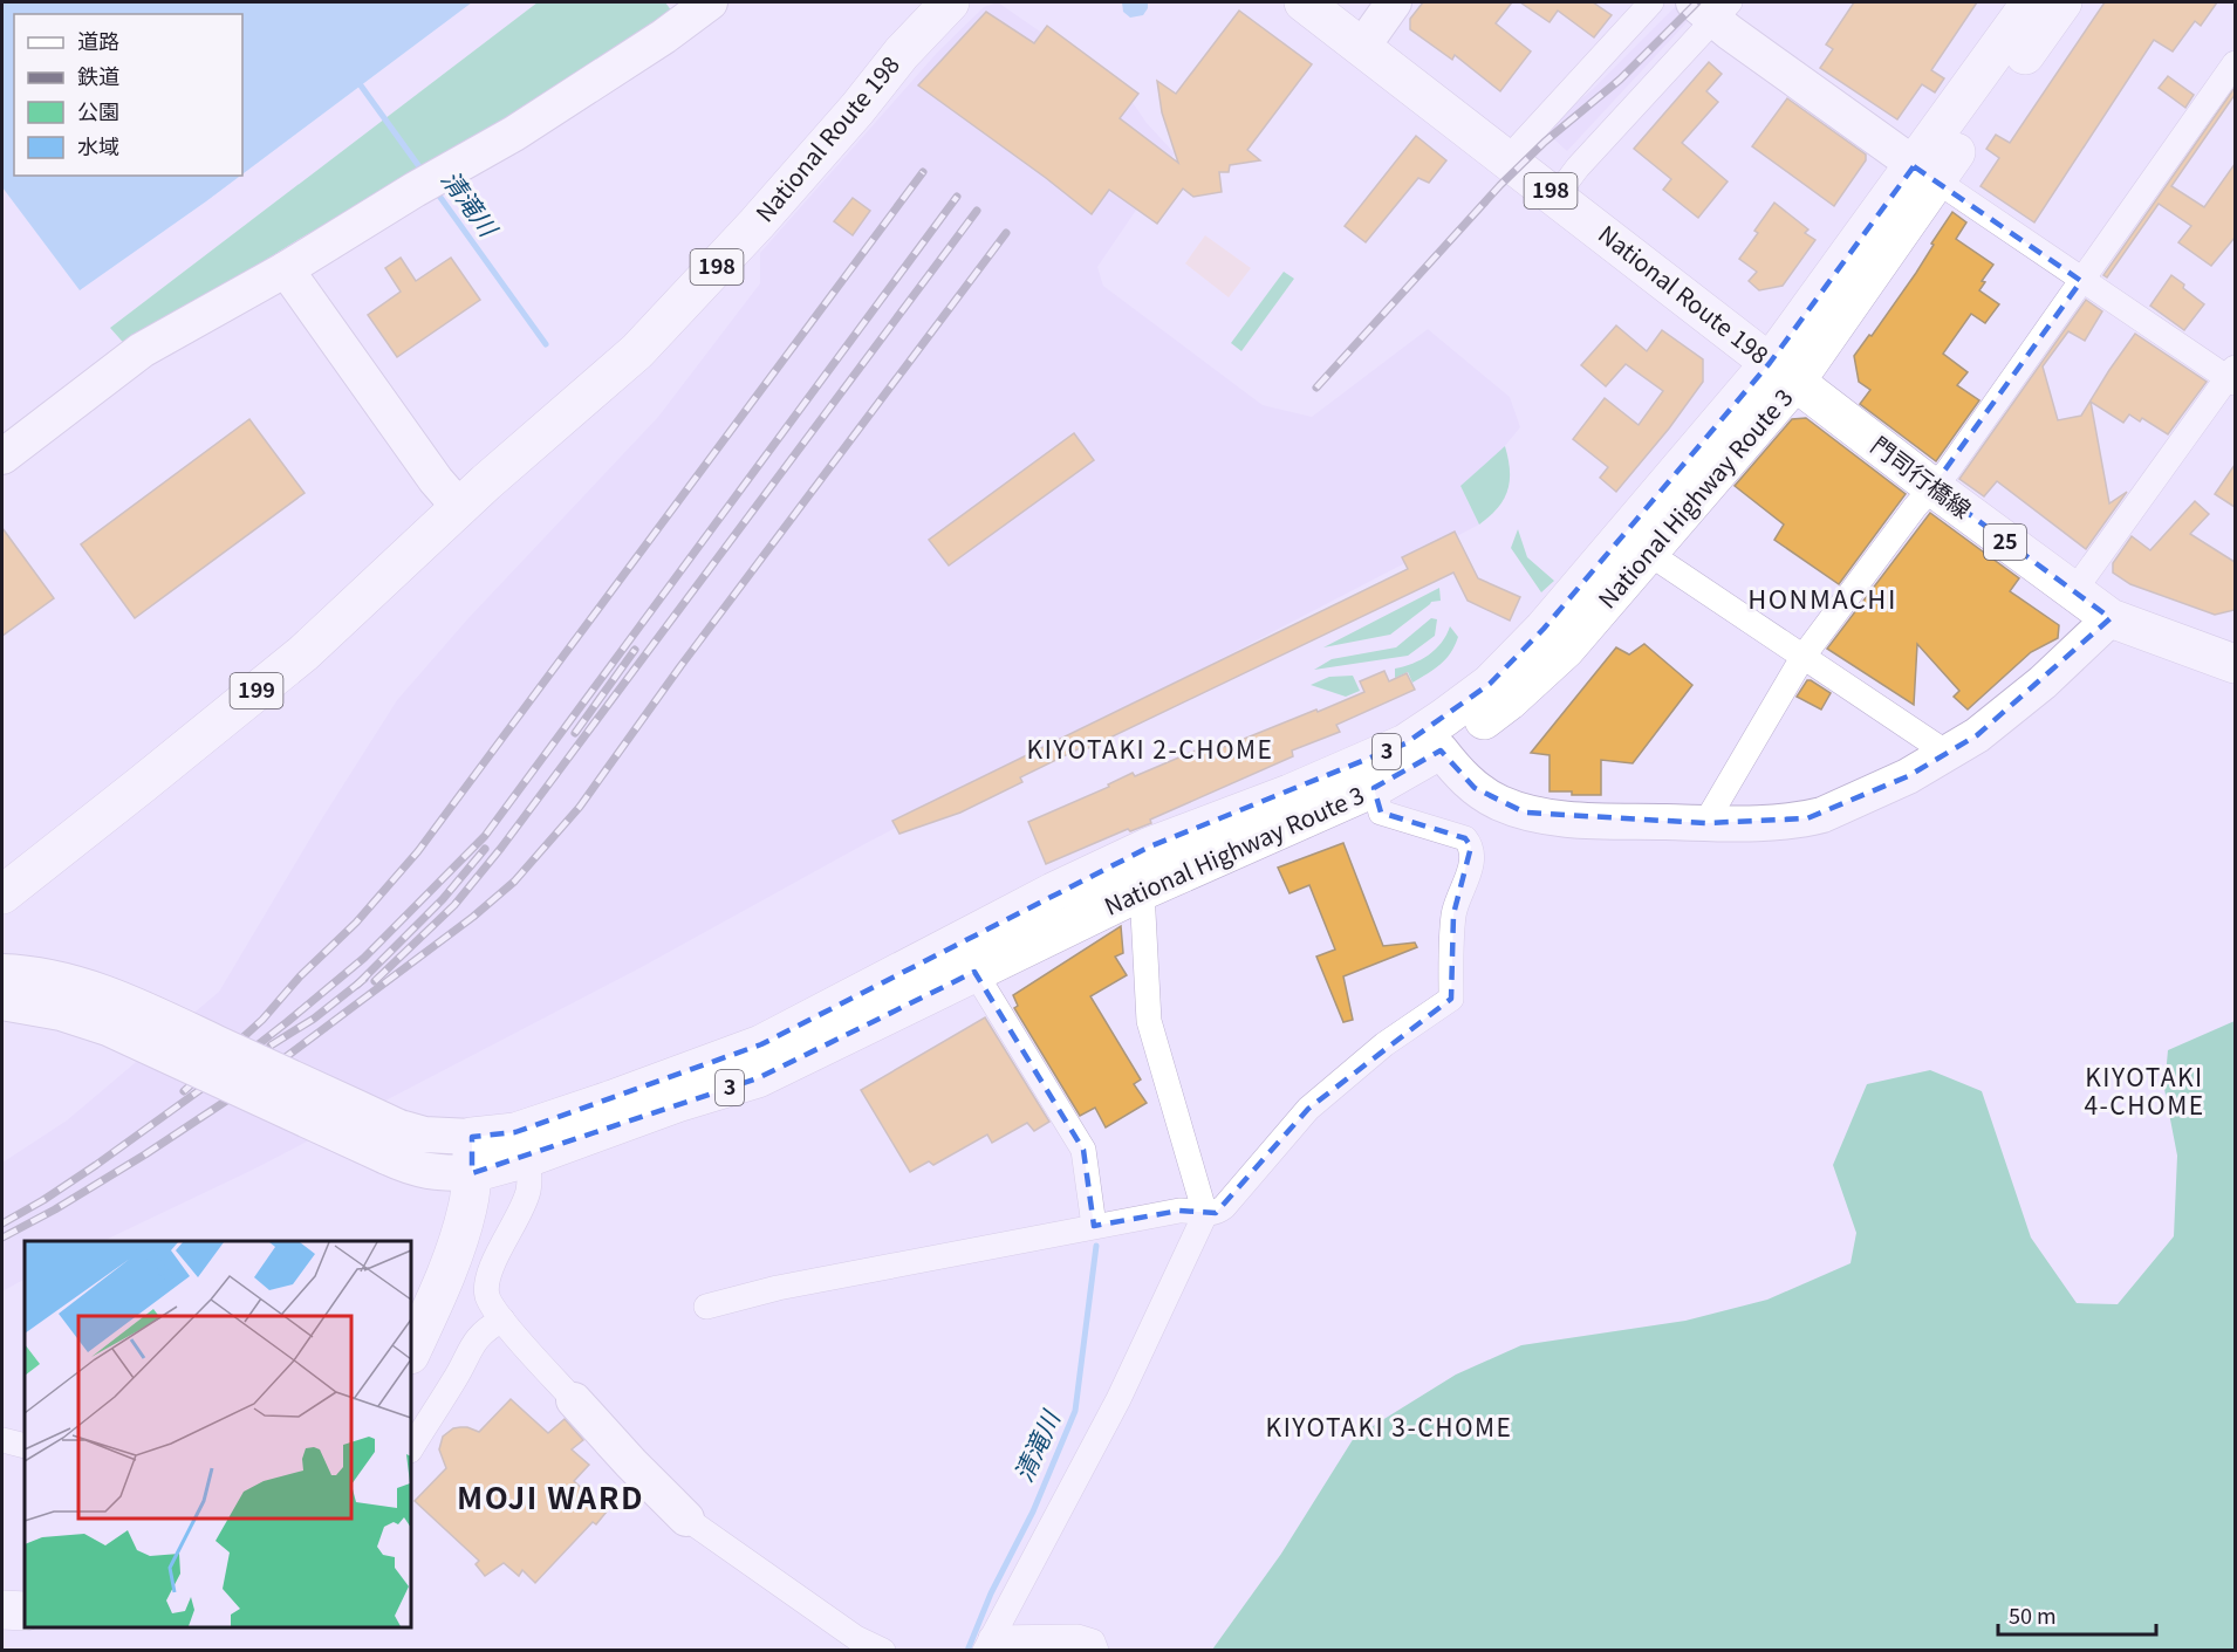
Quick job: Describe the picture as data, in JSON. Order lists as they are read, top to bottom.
{
  "streets": {
    "main road": [
      "National Route 198",
      "198",
      "門司行橋線",
      "National Highway Route 3",
      "25",
      "199",
      "3"
    ]
  },
  "crossings": [
    ["National Route 198", "門司行橋線"],
    ["National Route 198", "National Highway Route 3"],
    ["National Route 198", "199"],
    ["門司行橋線", "National Highway Route 3"]
  ],
  "districts": [
    "HONMACHI",
    "KIYOTAKI 2-CHOME",
    "KIYOTAKI 4-CHOME",
    "KIYOTAKI 3-CHOME",
    "MOJI WARD"
  ],
  "water": ["清滝川"],
  "legend": [
    "道路",
    "鉄道",
    "公園",
    "水域"
  ],
  "scale_bar": "50 m"
}
